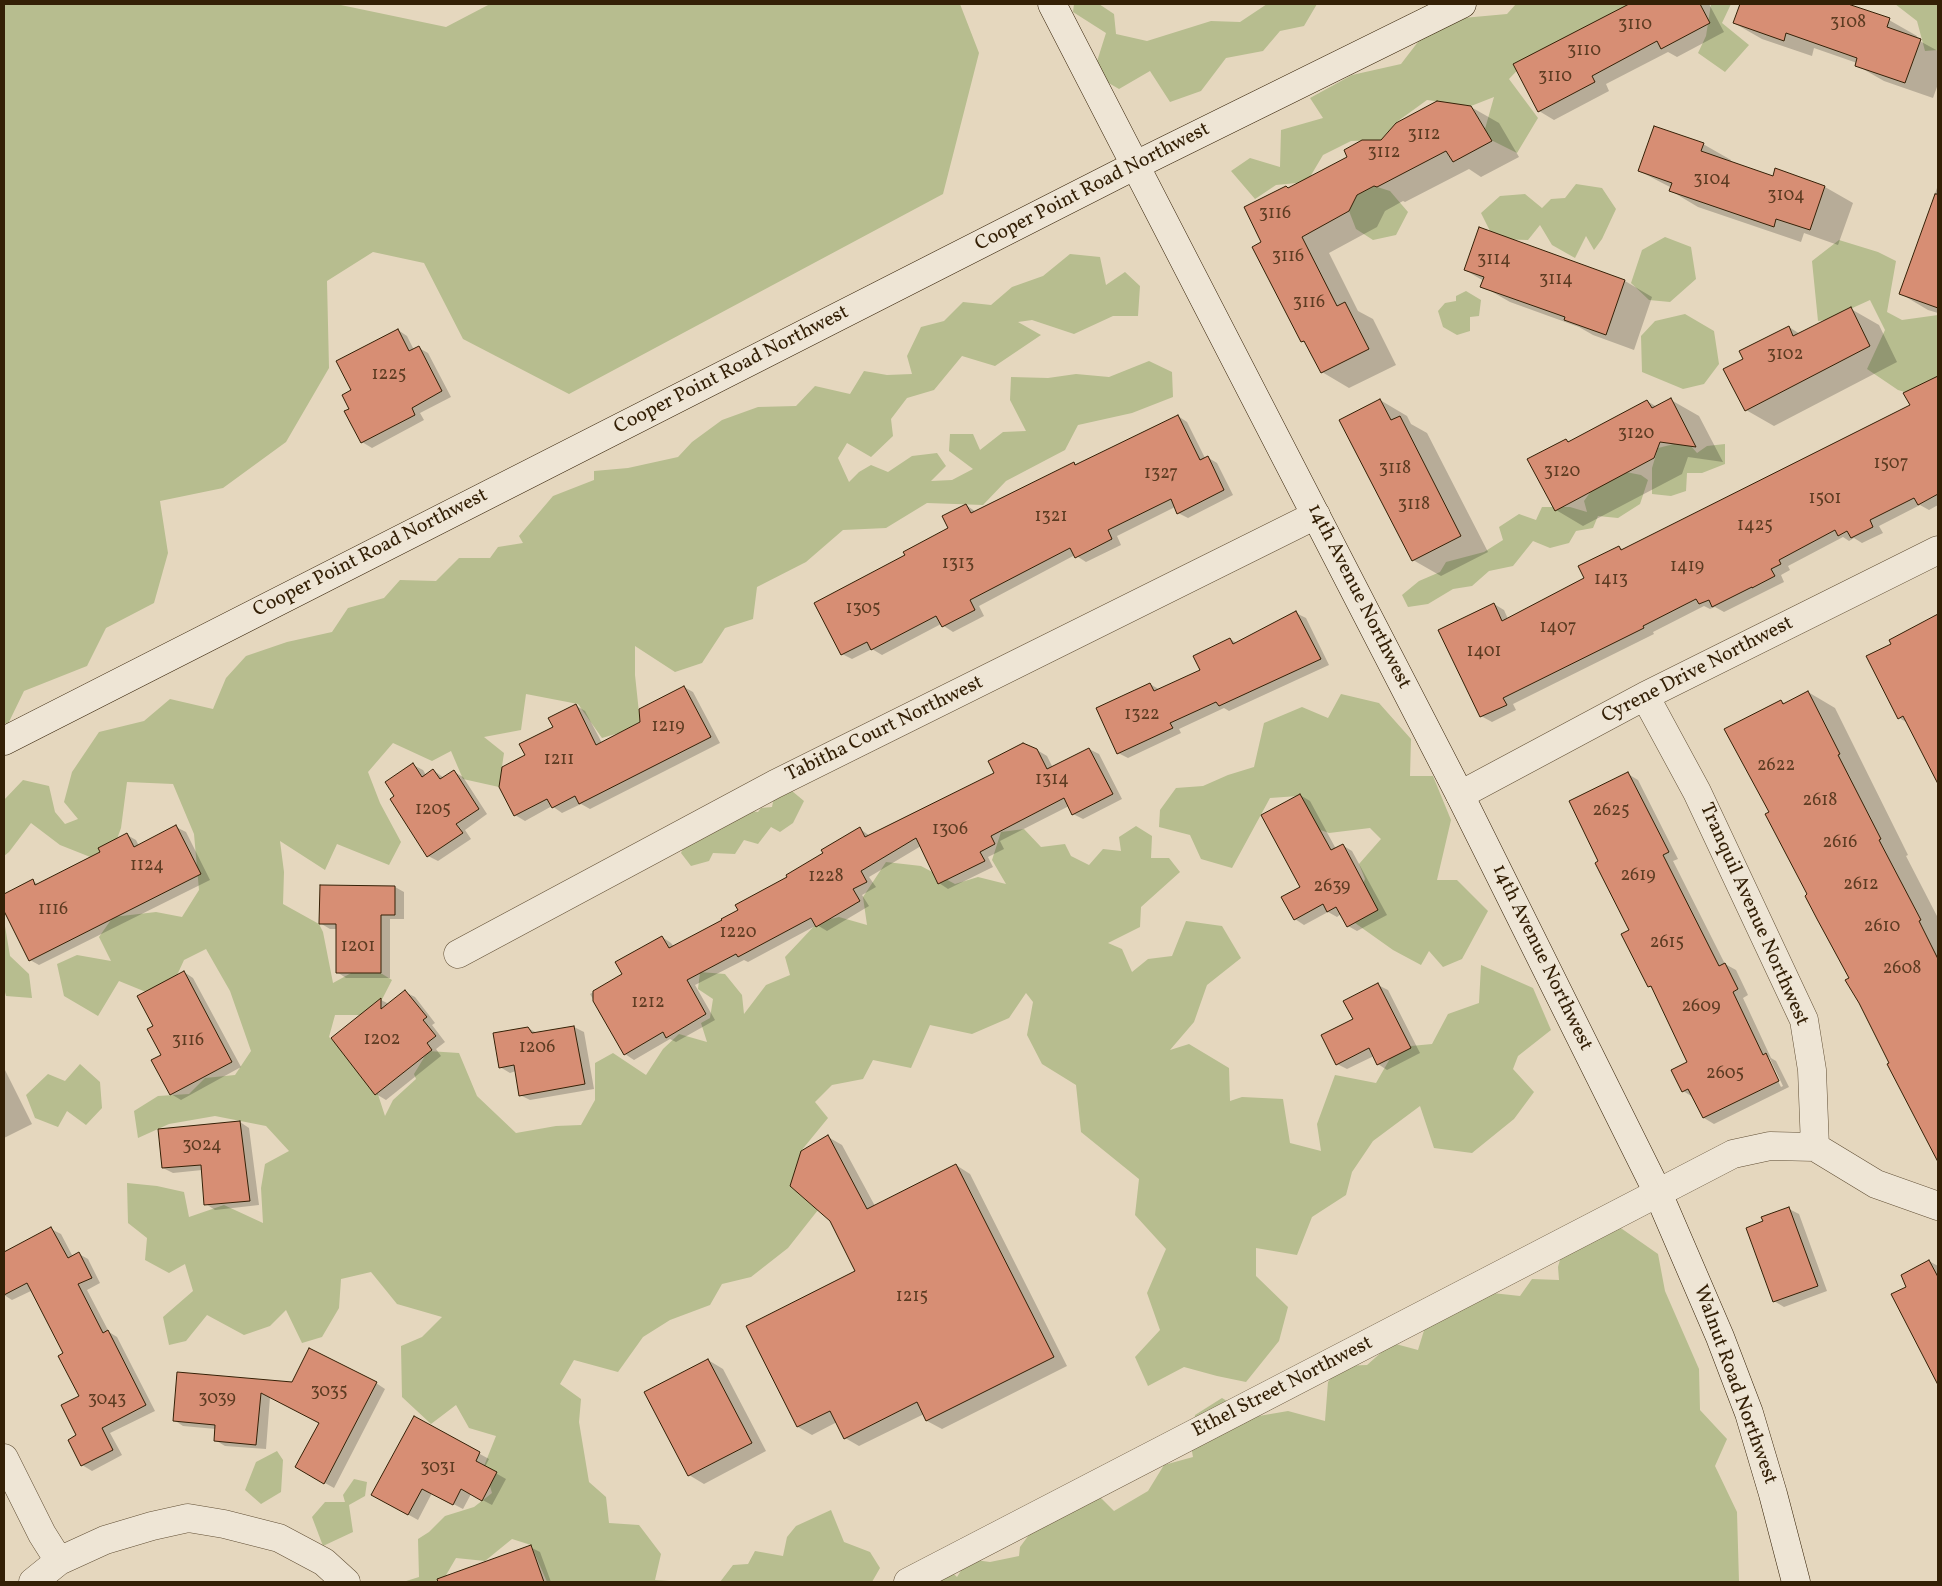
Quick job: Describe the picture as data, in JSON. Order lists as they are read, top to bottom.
{
  "streets": {
    "street": [
      "Cooper Point Road Northwest",
      "14th Avenue Northwest",
      "Cyrene Drive Northwest",
      "Tabitha Court Northwest",
      "Tranquil Avenue Northwest",
      "Walnut Road Northwest",
      "Ethel Street Northwest"
    ]
  },
  "crossings": [
    ["Cooper Point Road Northwest", "14th Avenue Northwest"],
    ["14th Avenue Northwest", "Cyrene Drive Northwest"],
    ["14th Avenue Northwest", "Tabitha Court Northwest"],
    ["14th Avenue Northwest", "Walnut Road Northwest"],
    ["14th Avenue Northwest", "Ethel Street Northwest"],
    ["Cyrene Drive Northwest", "Tranquil Avenue Northwest"],
    ["Tranquil Avenue Northwest", "Ethel Street Northwest"],
    ["Walnut Road Northwest", "Ethel Street Northwest"]
  ],
  "house_numbers": [
    "3108",
    "3110",
    "3110",
    "3110",
    "3112",
    "3112",
    "3104",
    "3104",
    "3116",
    "3116",
    "3114",
    "3114",
    "3116",
    "3102",
    "1225",
    "3120",
    "1507",
    "3118",
    "3120",
    "1327",
    "1501",
    "3118",
    "1321",
    "1425",
    "1313",
    "1419",
    "1413",
    "1305",
    "1407",
    "1401",
    "1322",
    "1219",
    "1211",
    "2622",
    "1314",
    "2618",
    "1205",
    "2625",
    "1306",
    "2616",
    "1124",
    "2619",
    "1228",
    "2612",
    "2639",
    "1116",
    "2610",
    "1220",
    "2615",
    "1201",
    "2608",
    "1212",
    "2609",
    "1202",
    "3116",
    "1206",
    "2605",
    "3024",
    "1215",
    "3035",
    "3039",
    "3043",
    "3031"
  ]
}
